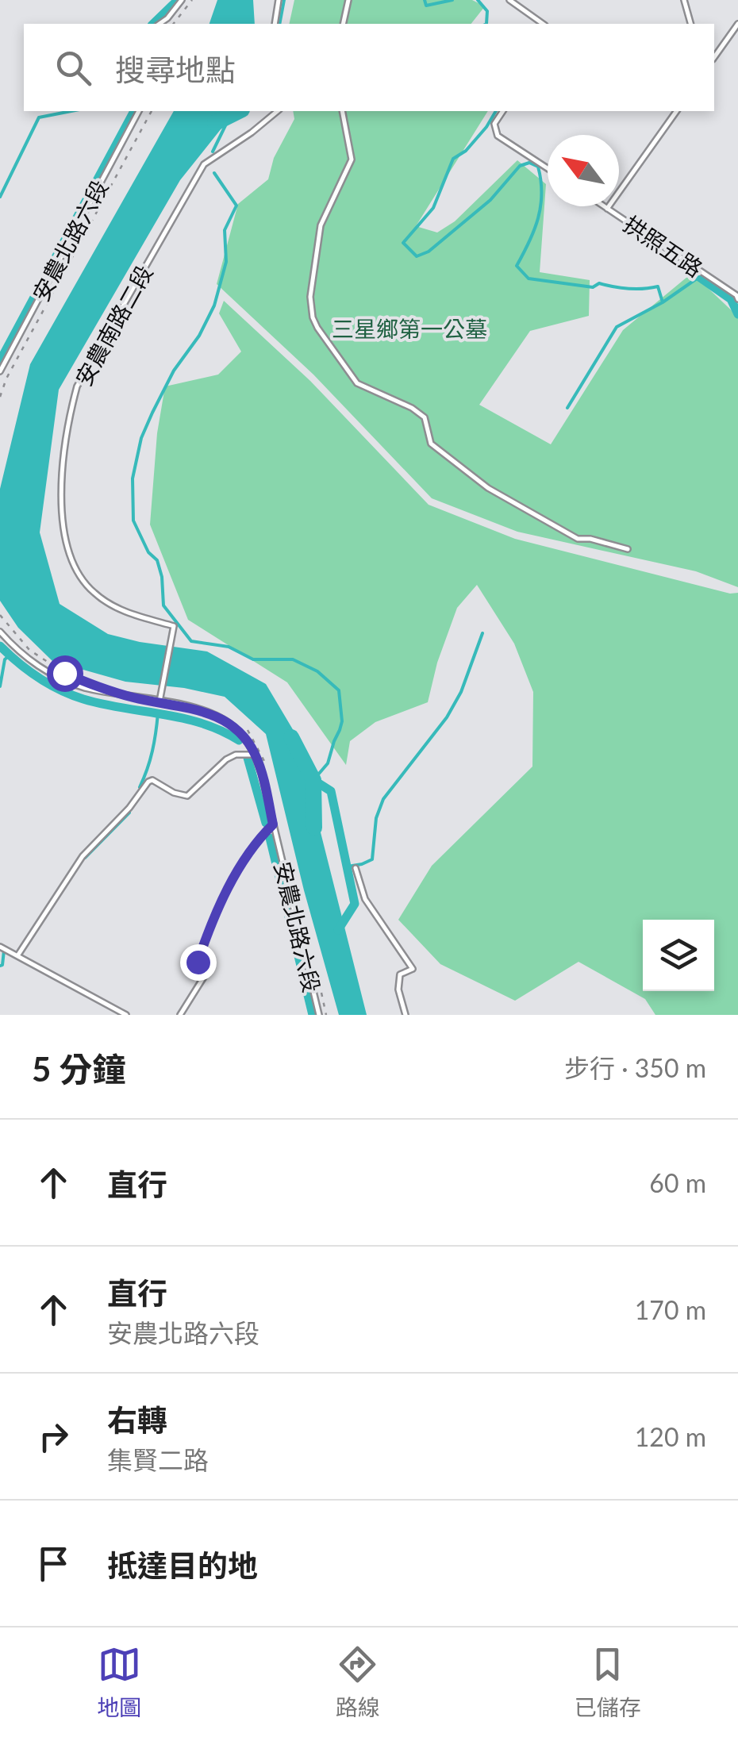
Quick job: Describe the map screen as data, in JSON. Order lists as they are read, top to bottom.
{
  "streets": {
    "lane": ["安農北路六段", "拱照五路", "安農南路二段"]
  },
  "crossings": [
    ["安農北路六段", "安農南路二段"]
  ],
  "parks": ["三星鄉第一公墓"],
  "north": "top left",
  "page": {
    "search": "搜尋地點",
    "heading": ["5 分鐘", "步行 · 350 m"],
    "list": [
      ["直行", "60 m"],
      ["直行", "安農北路六段", "170 m"],
      ["右轉", "集賢二路", "120 m"],
      "抵達目的地"
    ],
    "nav": ["地圖", "路線", "已儲存"]
  }
}
